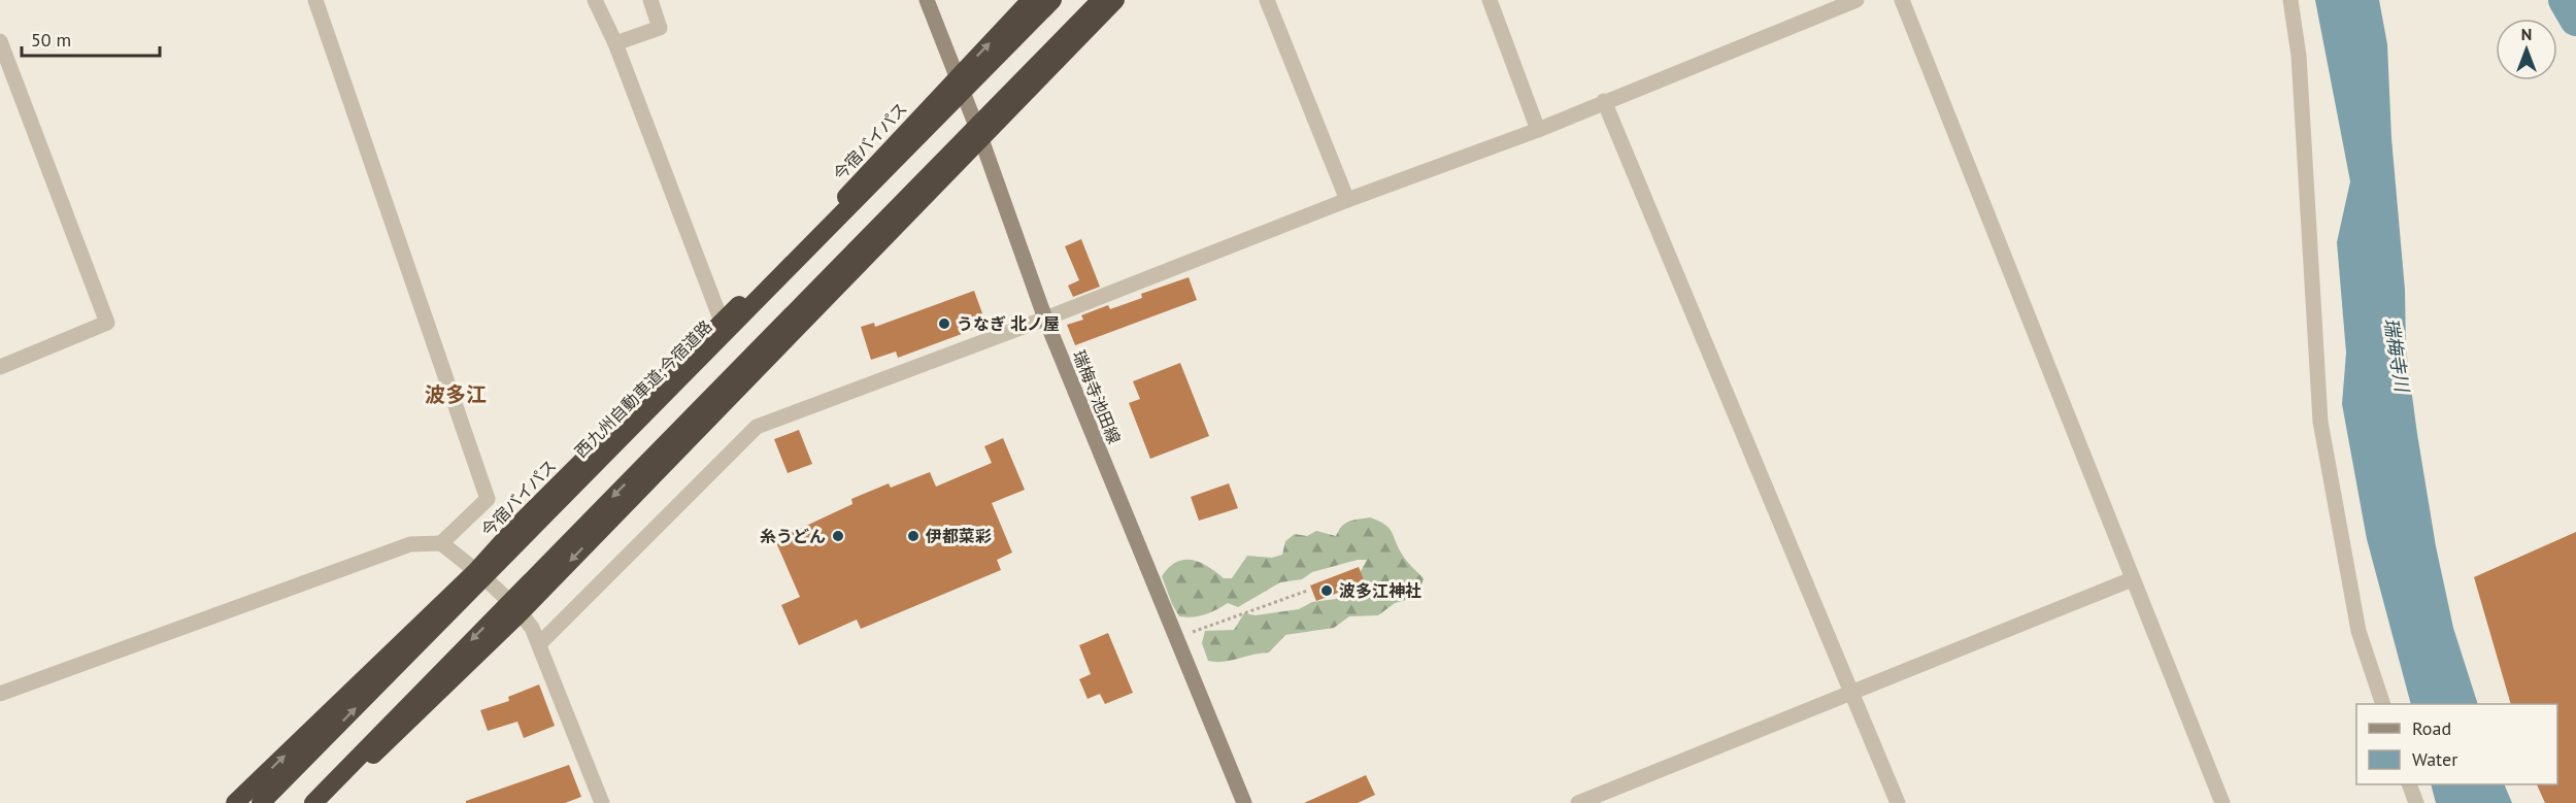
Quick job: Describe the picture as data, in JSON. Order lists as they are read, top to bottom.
{
  "streets": {
    "highway": ["今宿バイパス", "西九州自動車道;今宿道路"],
    "main road": ["瑞梅寺池田線"]
  },
  "crossings": [
    ["今宿バイパス", "瑞梅寺池田線"]
  ],
  "districts": ["波多江"],
  "water": ["瑞梅寺川"],
  "places": [
    "うなぎ 北ノ屋",
    "糸うどん",
    "伊都菜彩",
    "波多江神社"
  ],
  "legend": ["Road", "Water"],
  "scale_bar": "50 m",
  "north": "top"
}
